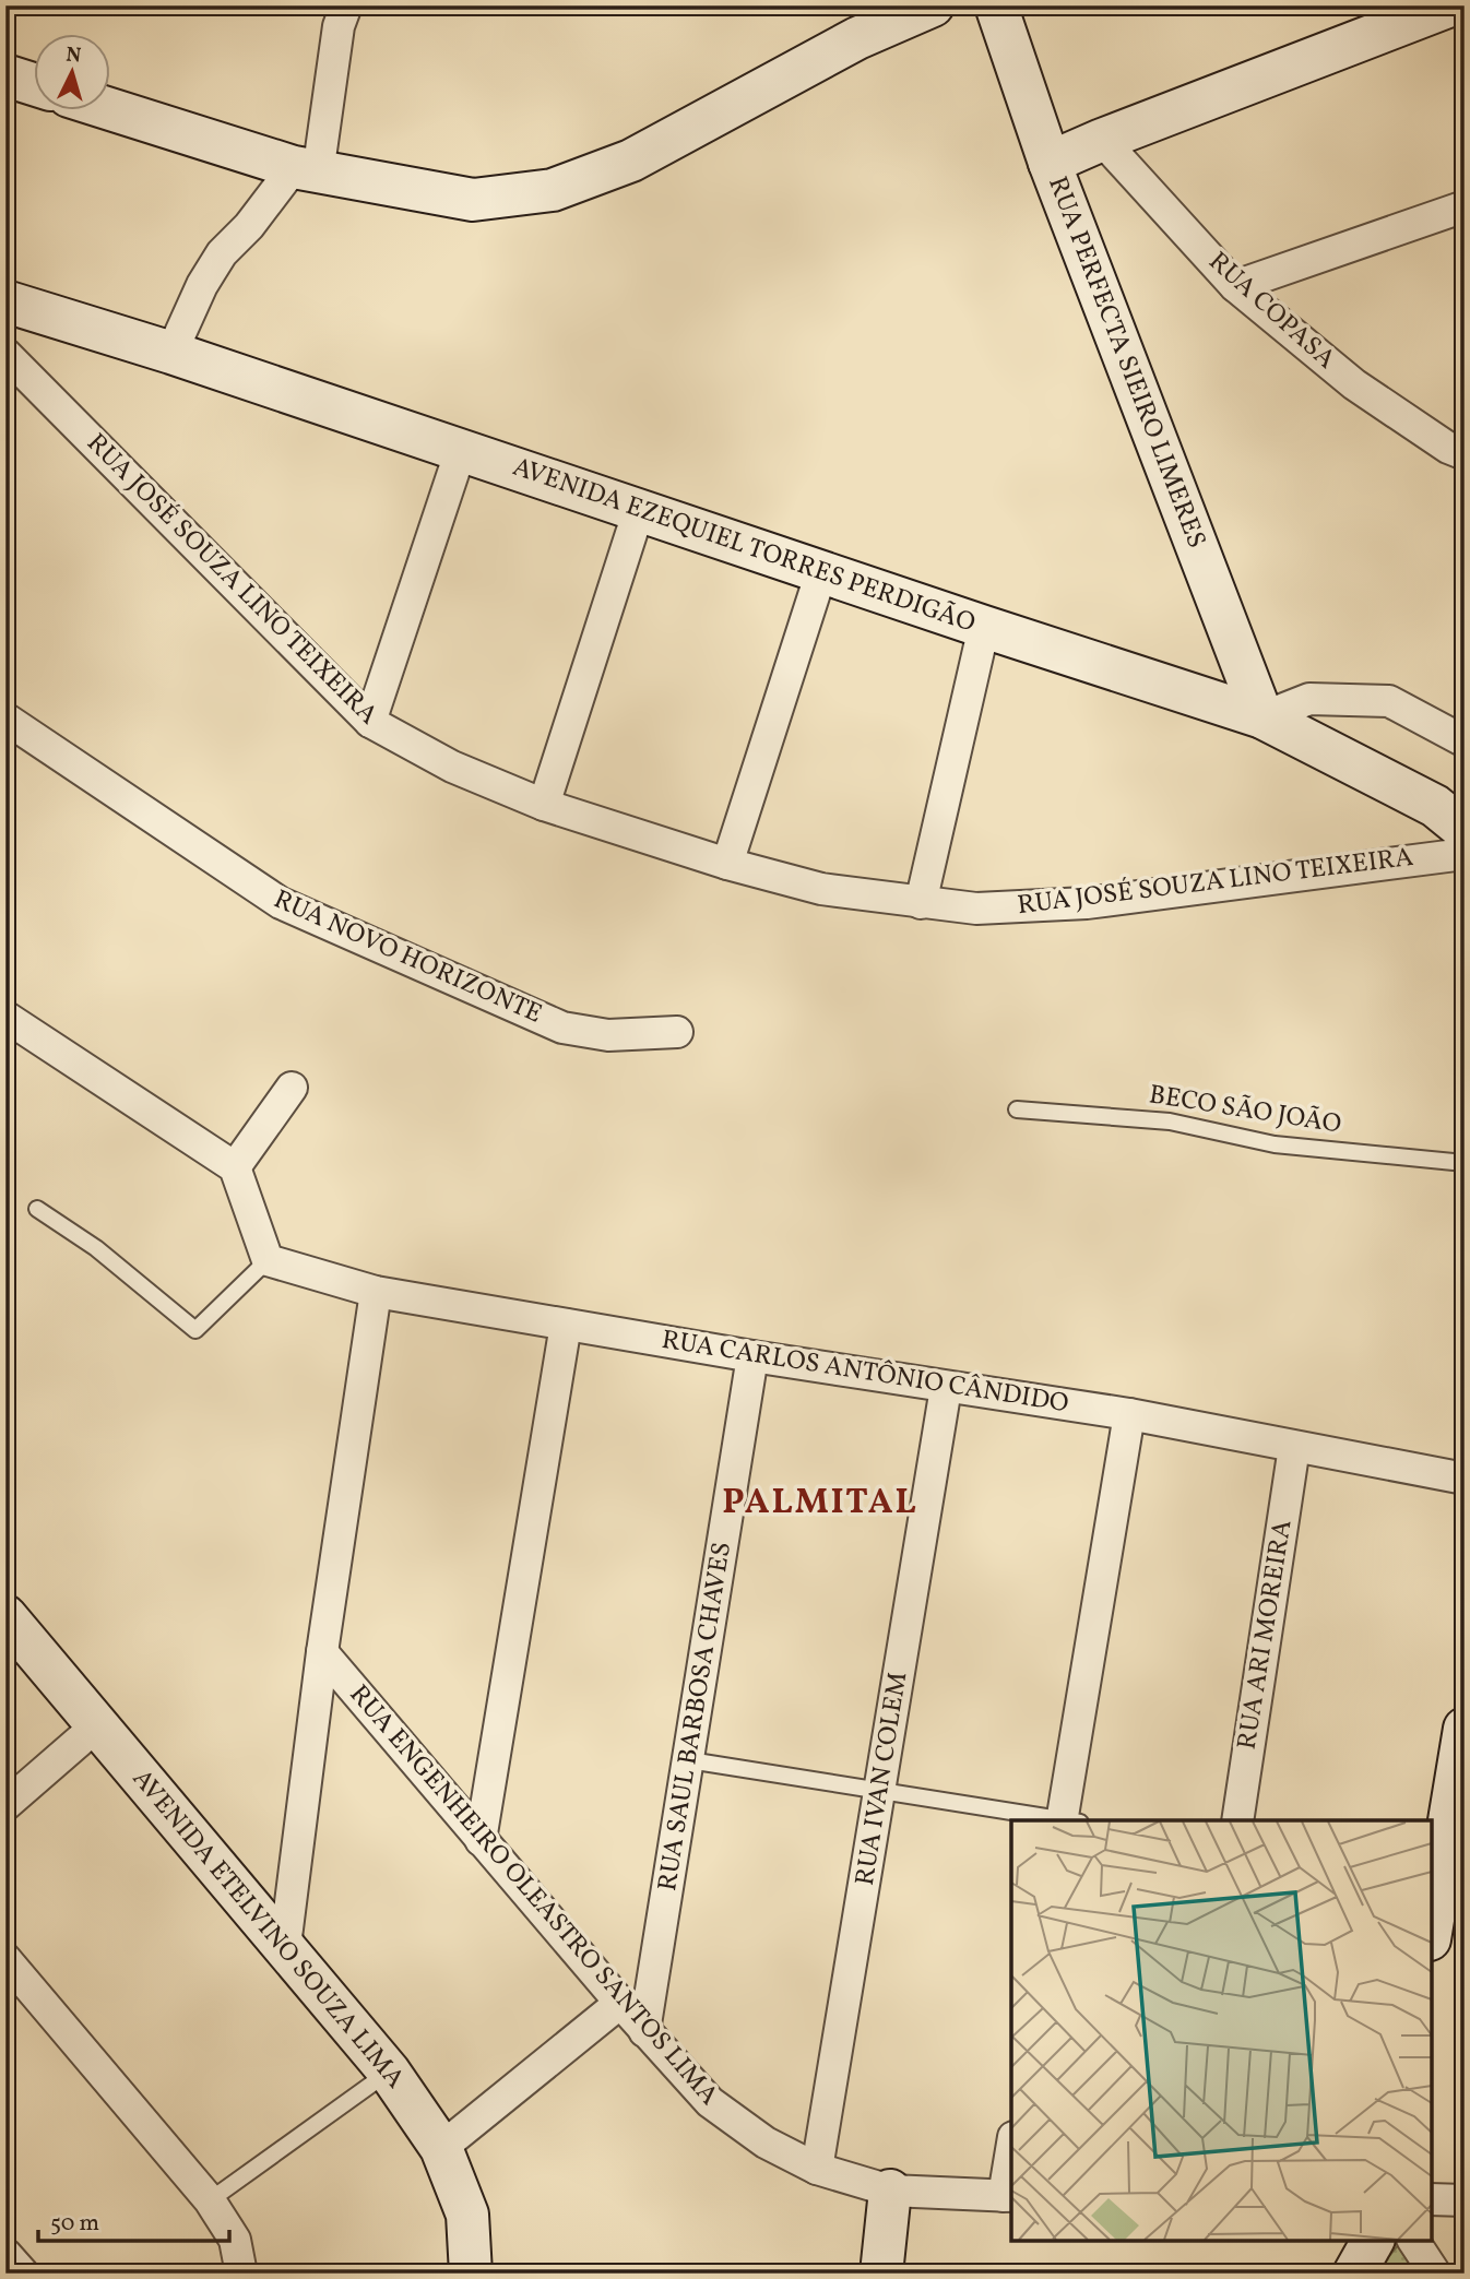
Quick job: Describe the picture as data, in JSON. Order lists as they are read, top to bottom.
{
  "streets": {
    "street": [
      "RUA COPASA",
      "RUA PERFECTA SIEIRO LIMERES",
      "AVENIDA EZEQUIEL TORRES PERDIGÃO",
      "RUA JOSÉ SOUZA LINO TEIXEIRA",
      "RUA NOVO HORIZONTE",
      "RUA CARLOS ANTÔNIO CÂNDIDO",
      "RUA ARI MOREIRA",
      "RUA SAUL BARBOSA CHAVES",
      "RUA IVAN COLEM",
      "RUA ENGENHEIRO OLEASTRO SANTOS LIMA",
      "AVENIDA ETELVINO SOUZA LIMA"
    ],
    "lane": ["BECO SÃO JOÃO"]
  },
  "crossings": [
    ["RUA PERFECTA SIEIRO LIMERES", "AVENIDA EZEQUIEL TORRES PERDIGÃO"],
    ["RUA CARLOS ANTÔNIO CÂNDIDO", "RUA ARI MOREIRA"],
    ["RUA CARLOS ANTÔNIO CÂNDIDO", "RUA SAUL BARBOSA CHAVES"],
    ["RUA CARLOS ANTÔNIO CÂNDIDO", "RUA IVAN COLEM"],
    ["RUA SAUL BARBOSA CHAVES", "RUA ENGENHEIRO OLEASTRO SANTOS LIMA"],
    ["RUA IVAN COLEM", "RUA ENGENHEIRO OLEASTRO SANTOS LIMA"]
  ],
  "districts": ["PALMITAL"],
  "scale_bar": "50 m",
  "north": "top"
}
